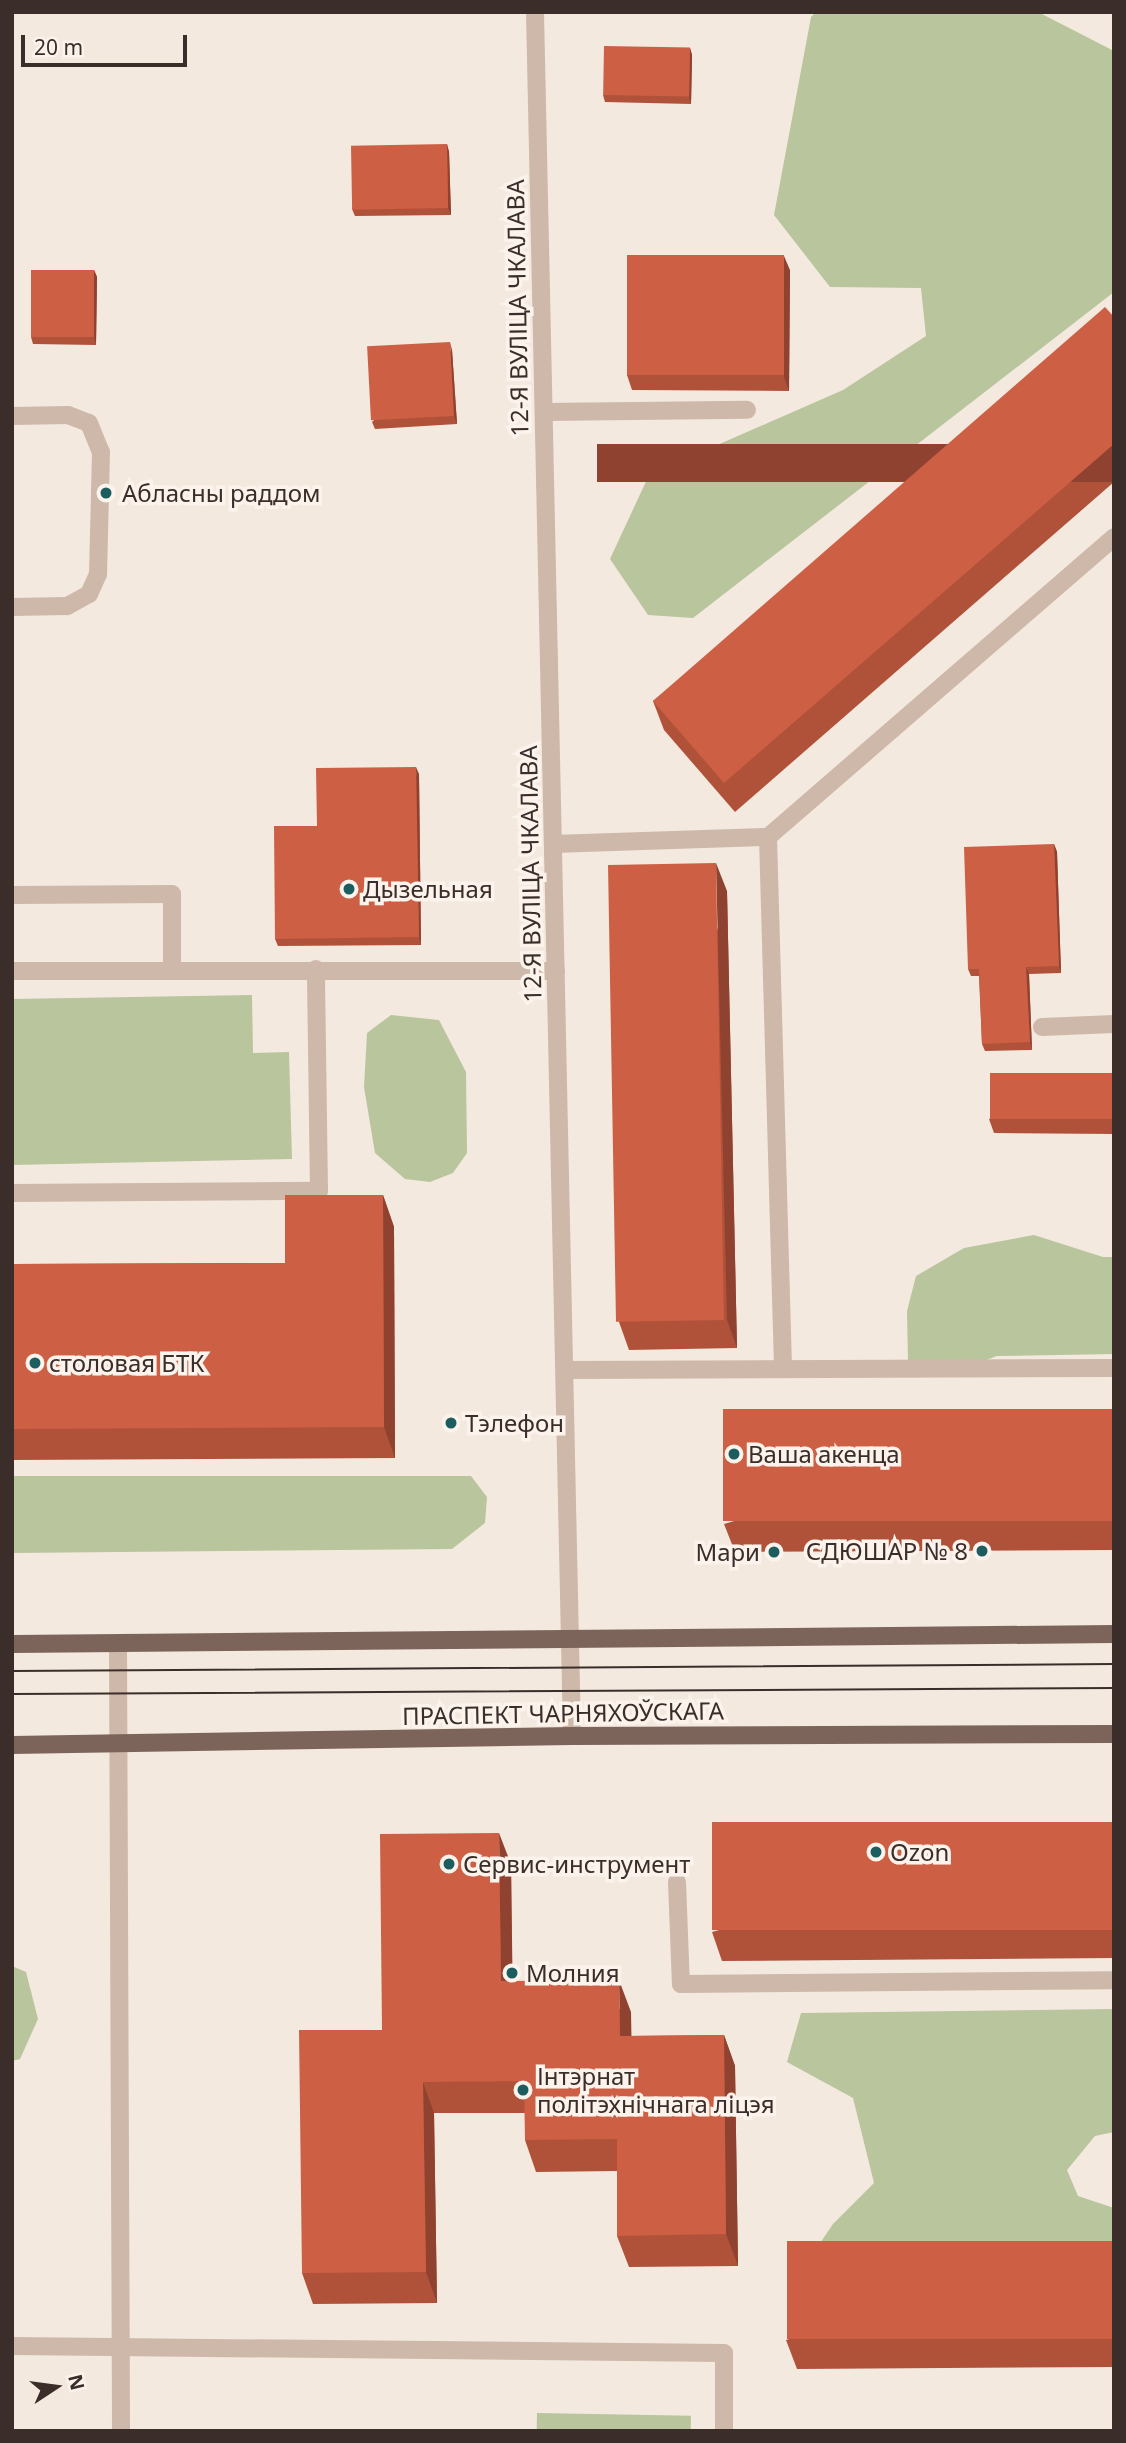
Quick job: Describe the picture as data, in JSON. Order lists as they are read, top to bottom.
{
  "streets": {
    "main road": ["ПРАСПЕКТ ЧАРНЯХОЎСКАГА"],
    "street": ["12-Я ВУЛІЦА ЧКАЛАВА"]
  },
  "crossings": [
    ["12-Я ВУЛІЦА ЧКАЛАВА", "ПРАСПЕКТ ЧАРНЯХОЎСКАГА"]
  ],
  "places": [
    "Абласны раддом",
    "Дызельная",
    "столовая БТК",
    "Тэлефон",
    "Ваша акенца",
    "СДЮШАР № 8",
    "Мари",
    "Ozon",
    "Сервис-инструмент",
    "Молния",
    "Інтэрнат політэхнічнага ліцэя"
  ],
  "scale_bar": "20 m",
  "north": "right"
}
